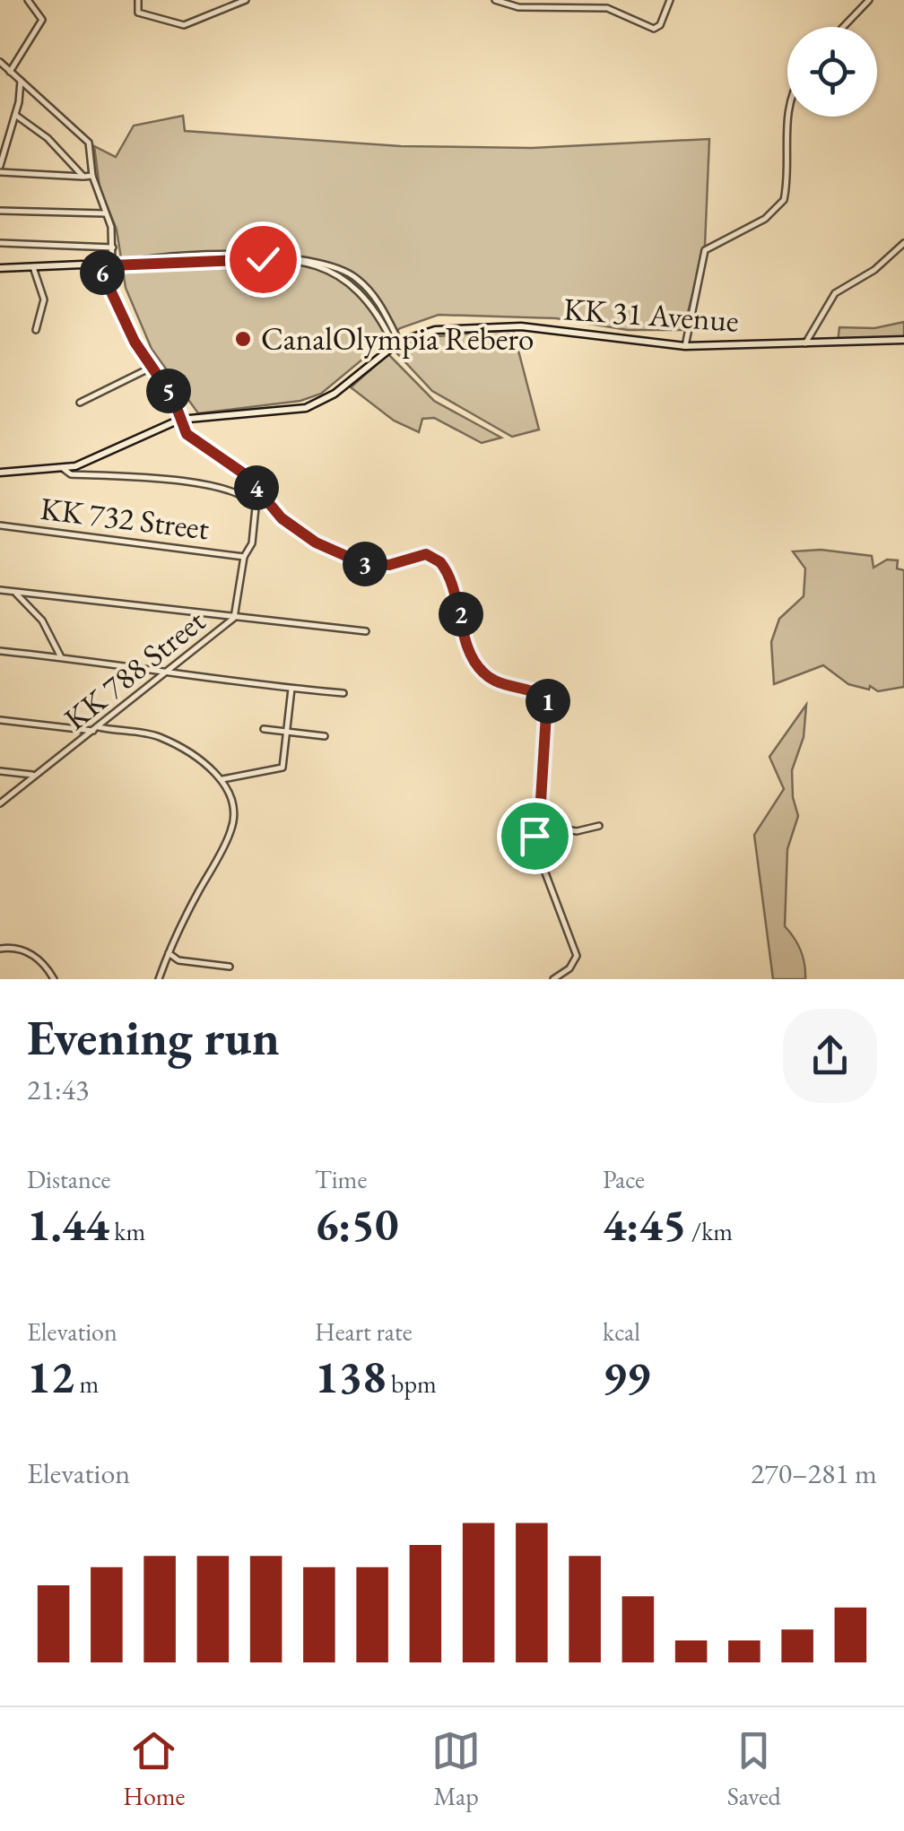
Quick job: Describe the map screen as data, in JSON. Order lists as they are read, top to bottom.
{
  "streets": {
    "main road": ["KK 31 Avenue"],
    "street": ["KK 732 Street", "KK 788 Street"]
  },
  "crossings": [
    ["KK 732 Street", "KK 788 Street"]
  ],
  "places": ["CanalOlympia Rebero"],
  "page": {
    "pins": [
      "6",
      "5",
      "4",
      "3",
      "2",
      "1"
    ],
    "heading": ["Evening run", "21:43"],
    "stats": [
      ["Distance", "1.44 km"],
      ["Time", "6:50"],
      ["Pace", "4:45 /km"],
      ["Elevation", "12 m"],
      ["Heart rate", "138 bpm"],
      ["kcal", "99"]
    ],
    "chart": ["Elevation", "270–281 m"],
    "tabs": ["Home", "Map", "Saved"]
  }
}
